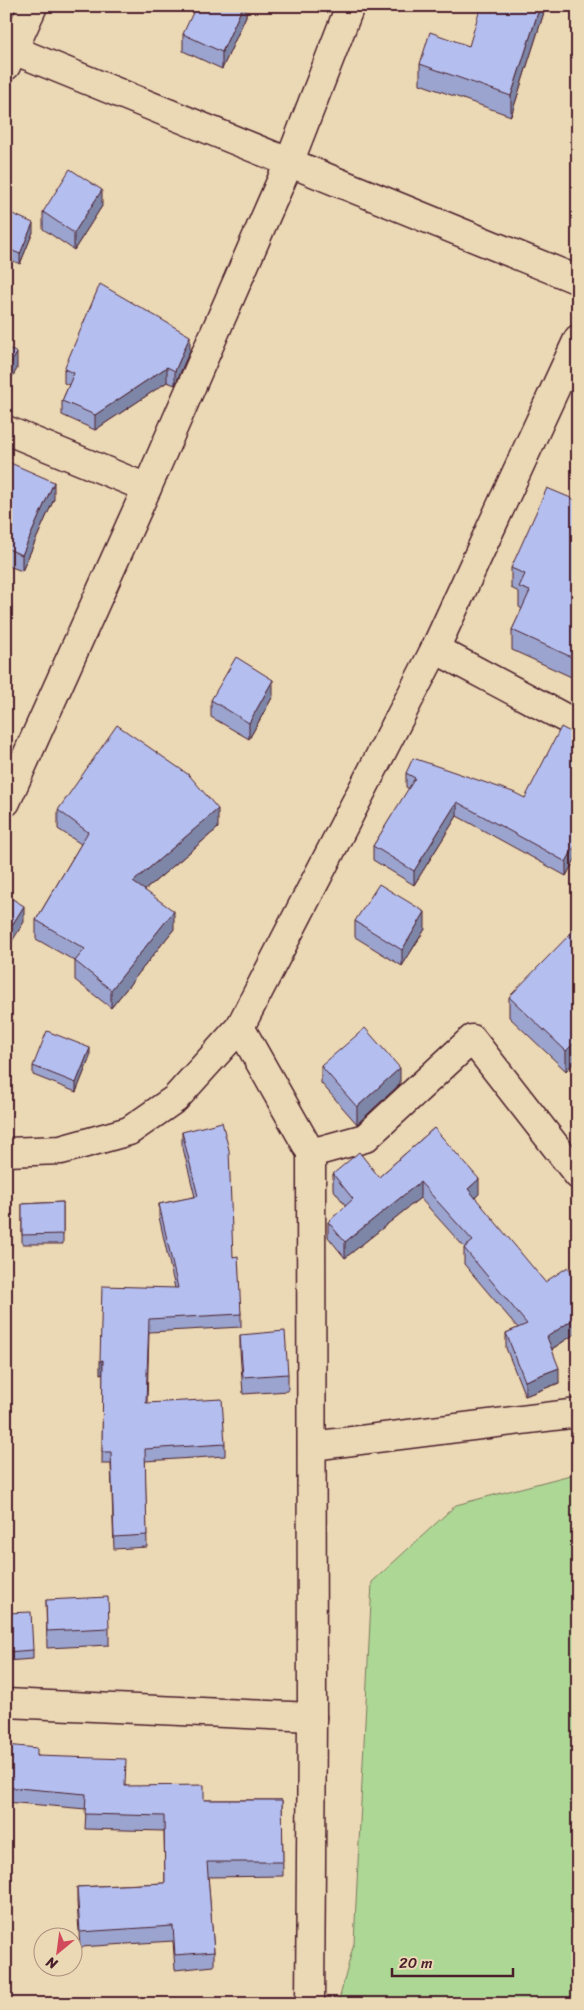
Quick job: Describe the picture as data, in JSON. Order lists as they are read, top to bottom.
{
  "scale_bar": "20 m",
  "north": "bottom left"
}
